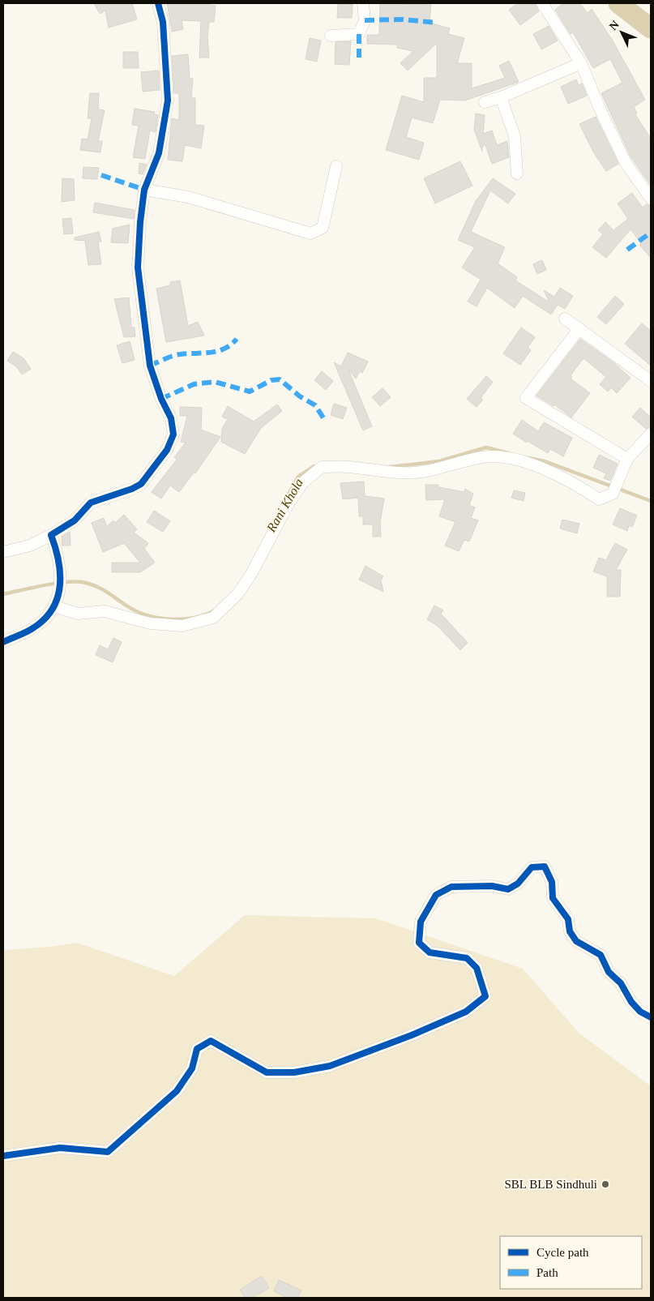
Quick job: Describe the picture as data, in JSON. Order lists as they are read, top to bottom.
{
  "water": ["Rani Khola"],
  "places": ["SBL BLB Sindhuli"],
  "legend": ["Cycle path", "Path"],
  "north": "top left"
}
